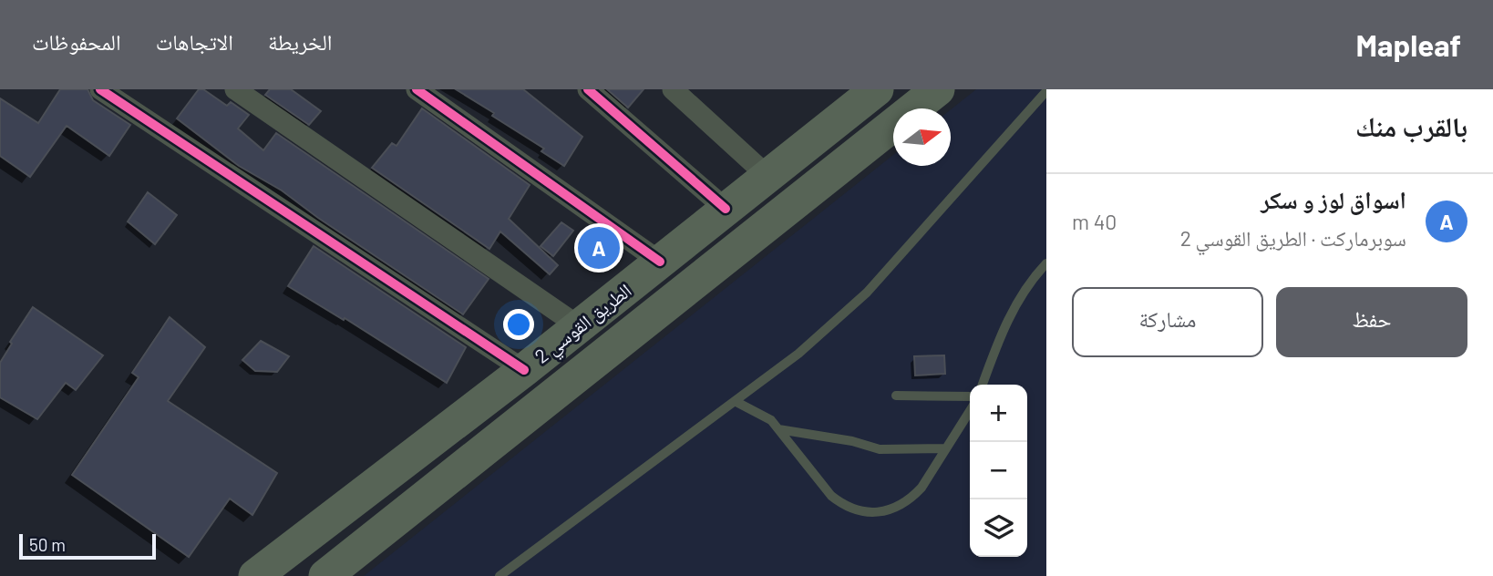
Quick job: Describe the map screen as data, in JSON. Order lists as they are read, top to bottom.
{
  "streets": {
    "highway": ["الطريق القوسي 2"]
  },
  "scale_bar": "50 m",
  "north": "right",
  "page": {
    "header": "Mapleaf",
    "nav": ["الخريطة", "الاتجاهات", "المحفوظات"],
    "heading": "بالقرب منك",
    "list": [
      {
        "mark": "A",
        "name": "اسواق لوز و سكر",
        "note": "سوبرماركت · الطريق القوسي 2",
        "value": "40 m"
      }
    ],
    "pins": "A",
    "buttons": ["حفظ", "مشاركة"],
    "map_buttons": ["+", "−"],
    "scale": "50 m"
  }
}
